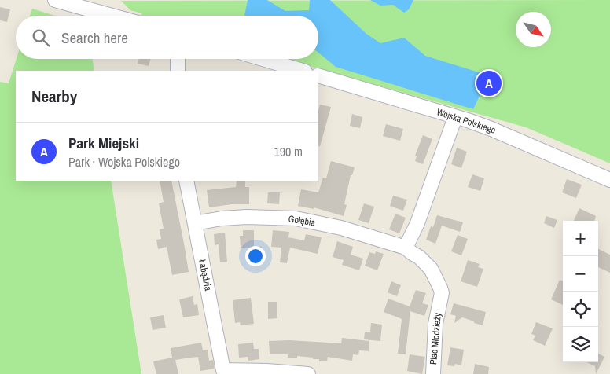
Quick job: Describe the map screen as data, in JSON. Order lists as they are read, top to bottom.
{
  "streets": {
    "street": [
      "Wojska Polskiego",
      "Gołębia",
      "Łabędzia",
      "Plac Młodzieży"
    ]
  },
  "crossings": [
    ["Gołębia", "Łabędzia"],
    ["Gołębia", "Plac Młodzieży"]
  ],
  "north": "bottom right",
  "page": {
    "search": "Search here",
    "pins": "A",
    "heading": "Nearby",
    "list": [
      {
        "mark": "A",
        "name": "Park Miejski",
        "note": "Park · Wojska Polskiego",
        "value": "190 m"
      }
    ],
    "map_buttons": ["+", "−"]
  }
}
